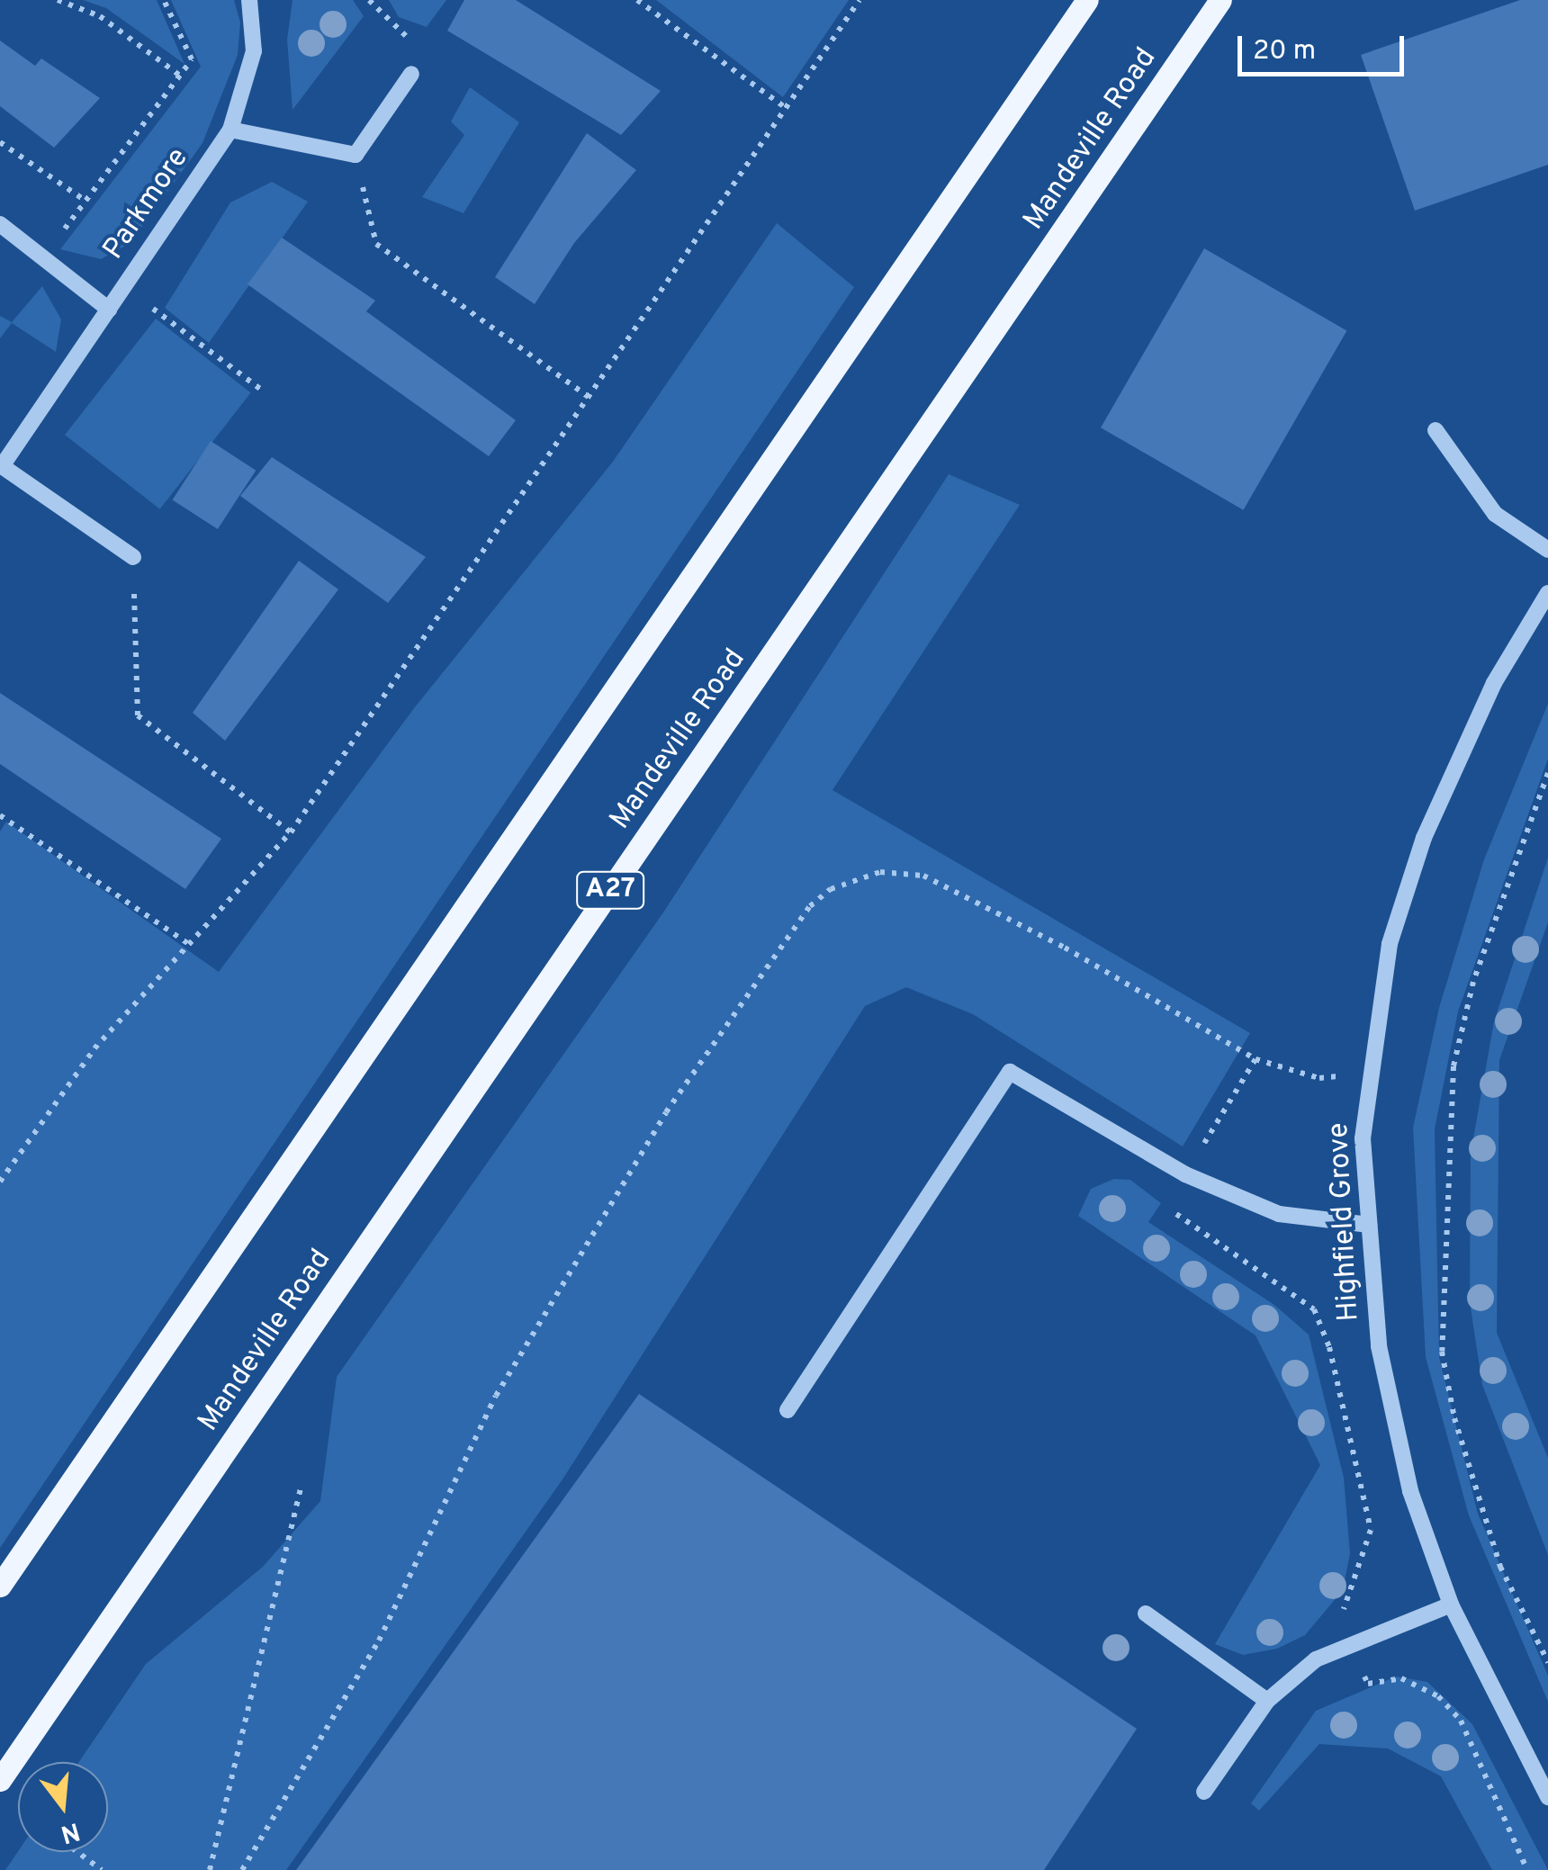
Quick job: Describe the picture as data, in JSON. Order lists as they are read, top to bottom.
{
  "streets": {
    "main road": ["Mandeville Road", "A27"],
    "street": ["Parkmore", "Highfield Grove"]
  },
  "scale_bar": "20 m",
  "north": "bottom"
}
